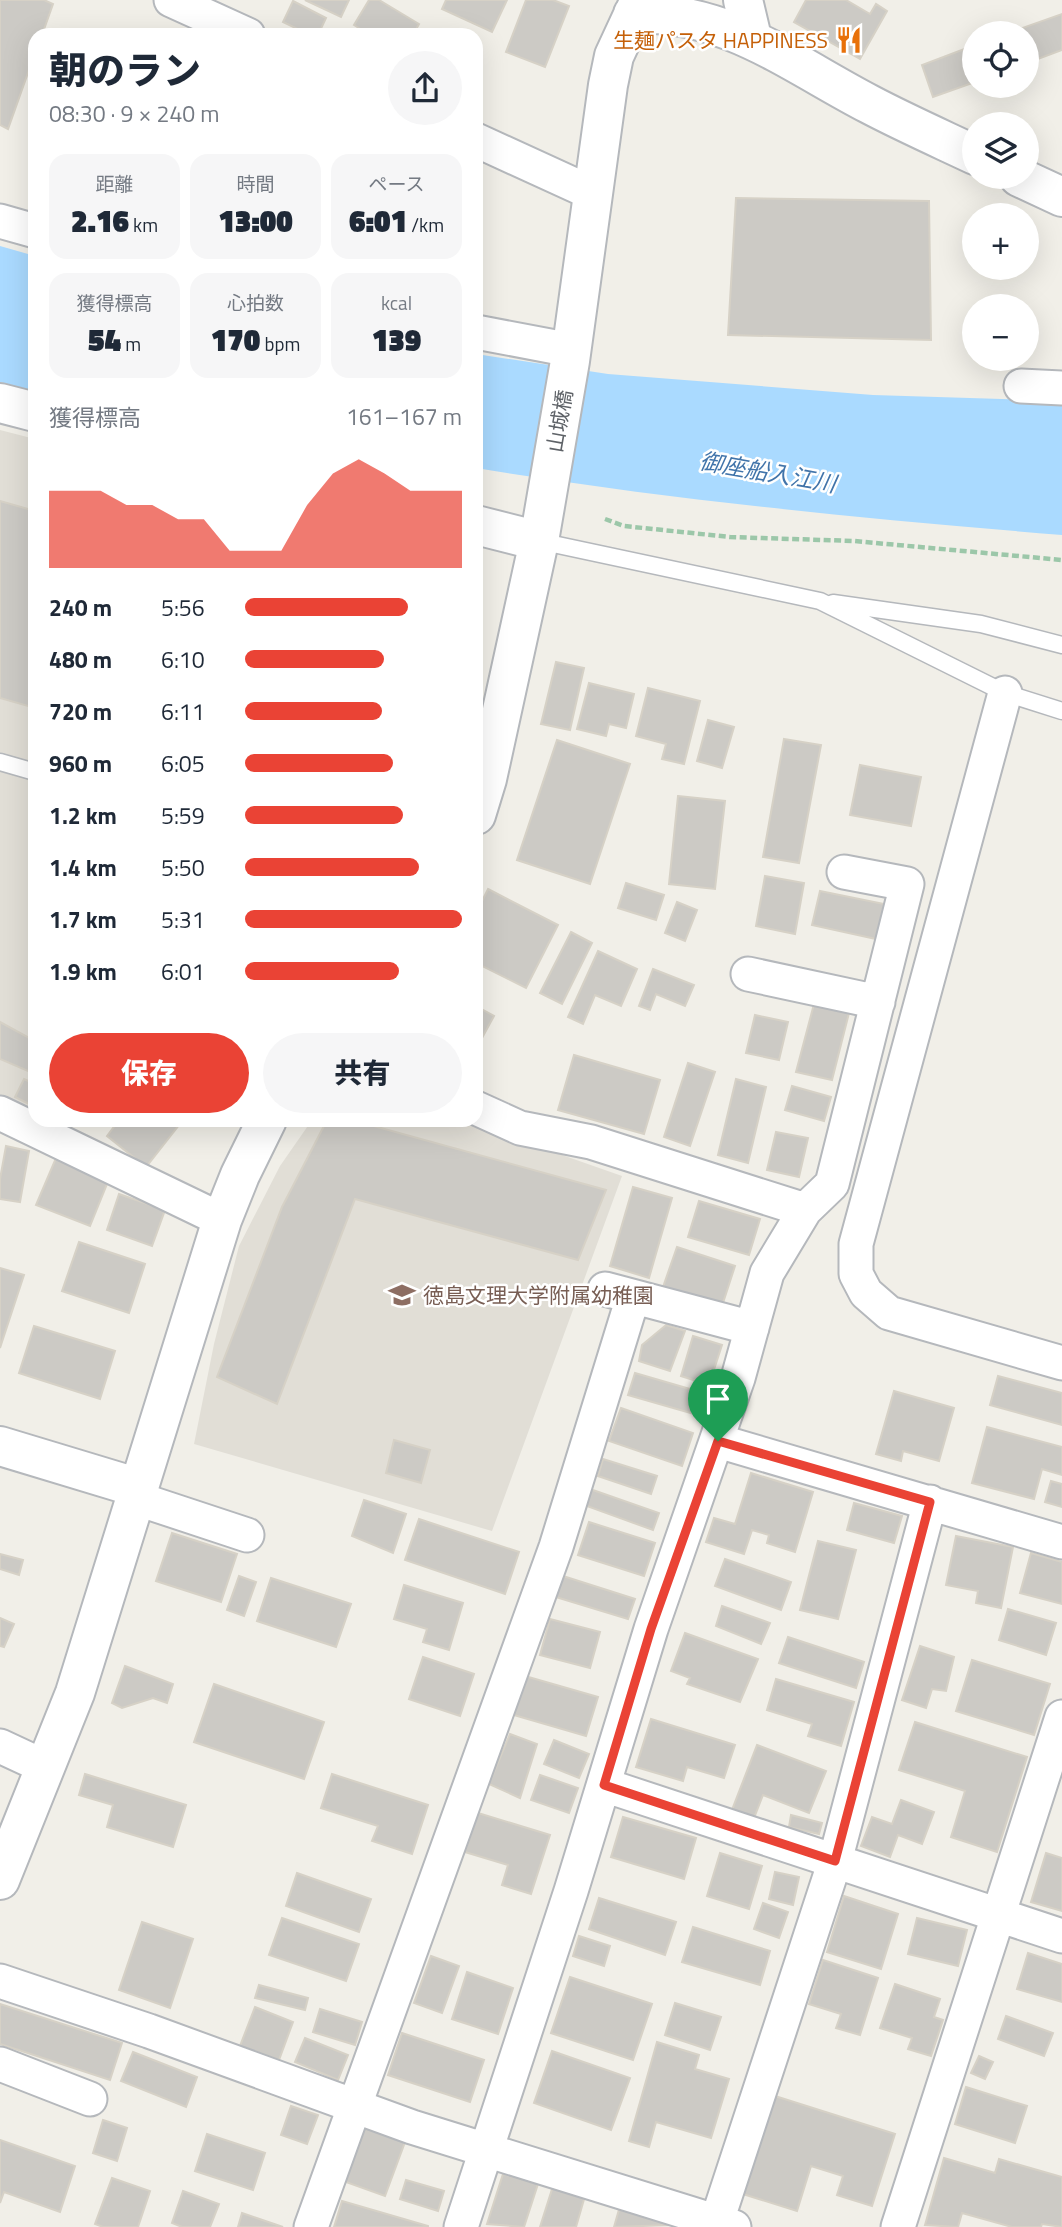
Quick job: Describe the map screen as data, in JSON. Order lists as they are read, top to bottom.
{
  "streets": {
    "street": ["山城橋"]
  },
  "water": ["御座船入江川"],
  "places": {
    "restaurant": ["生麺パスタ HAPPINESS"],
    "school or university": ["徳島文理大学附属幼稚園"]
  },
  "page": {
    "map_buttons": ["+", "−"],
    "heading": ["朝のラン", "08:30 · 9 × 240 m"],
    "stats": [
      ["距離", "2.16 km"],
      ["時間", "13:00"],
      ["ペース", "6:01 /km"],
      ["獲得標高", "54 m"],
      ["心拍数", "170 bpm"],
      ["kcal", "139"]
    ],
    "chart": ["獲得標高", "161–167 m"],
    "list": [
      {
        "name": "240 m",
        "note": "5:56"
      },
      {
        "name": "480 m",
        "note": "6:10"
      },
      {
        "name": "720 m",
        "note": "6:11"
      },
      {
        "name": "960 m",
        "note": "6:05"
      },
      {
        "name": "1.2 km",
        "note": "5:59"
      },
      {
        "name": "1.4 km",
        "note": "5:50"
      },
      {
        "name": "1.7 km",
        "note": "5:31"
      },
      {
        "name": "1.9 km",
        "note": "6:01"
      }
    ],
    "buttons": ["保存", "共有"]
  }
}
